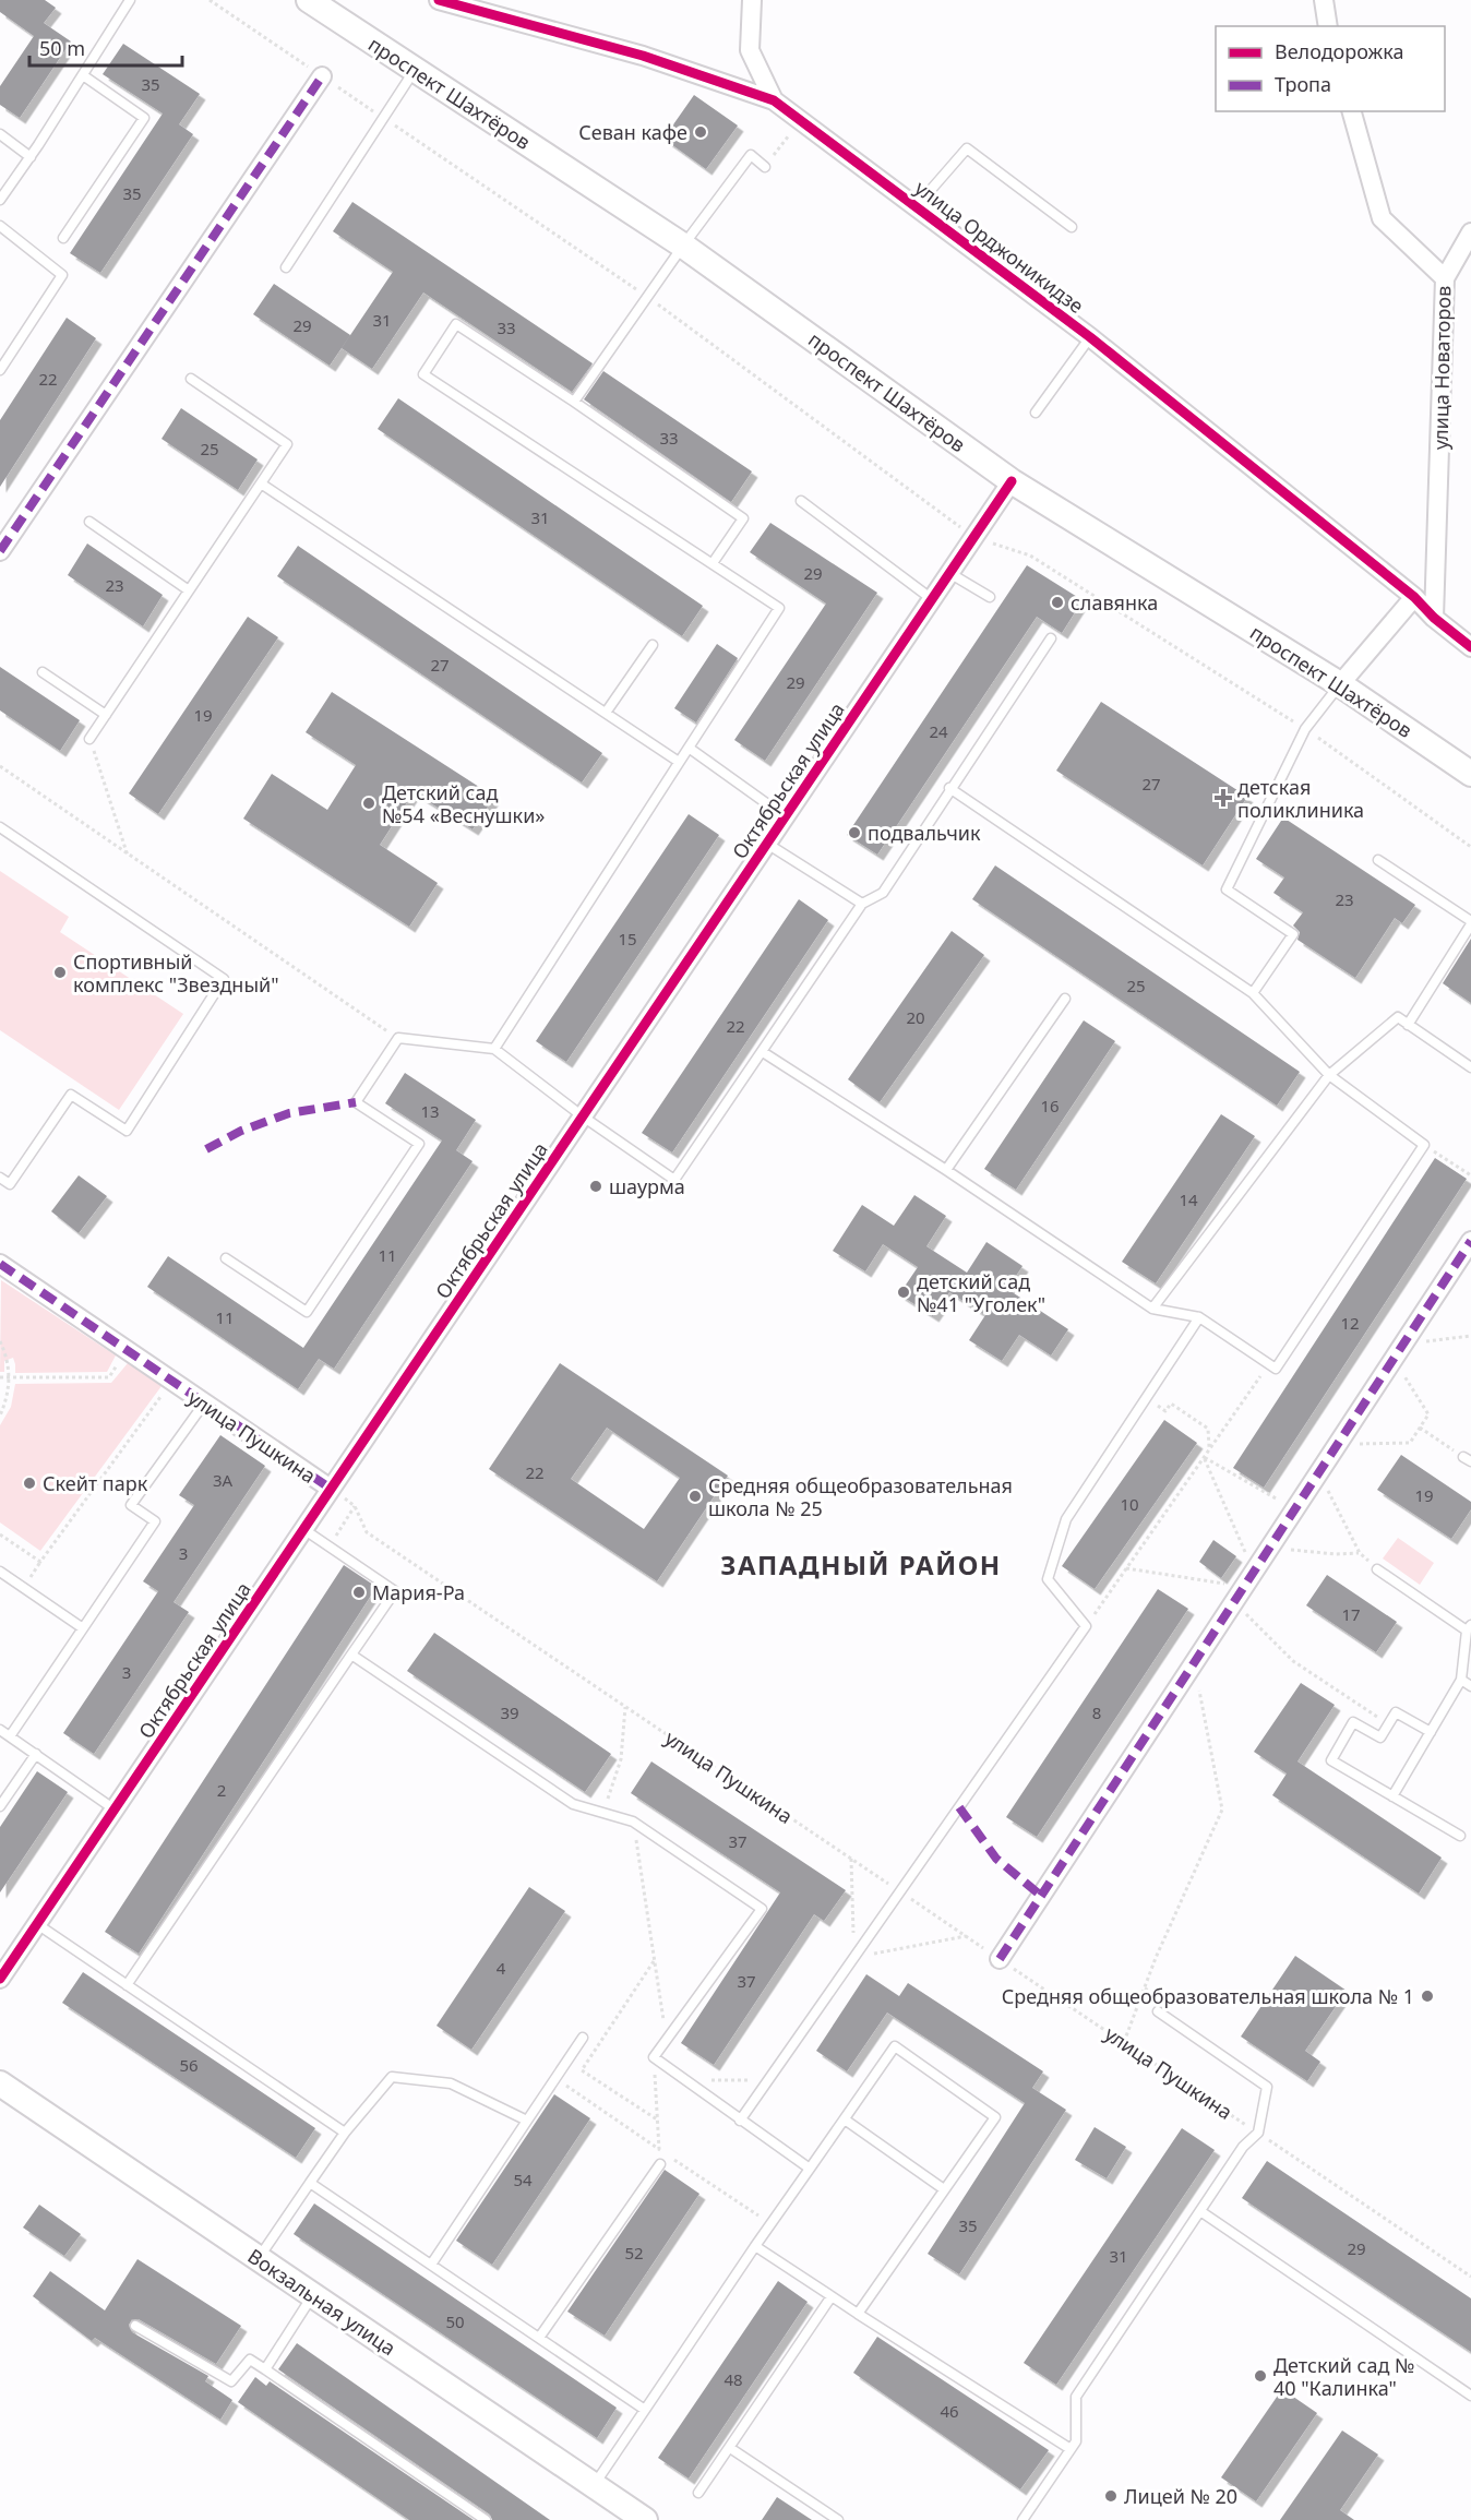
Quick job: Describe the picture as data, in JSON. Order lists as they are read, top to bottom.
{
  "streets": {
    "main road": ["проспект Шахтёров", "Вокзальная улица"],
    "street": [
      "улица Орджоникидзе",
      "улица Новаторов",
      "Октябрьская улица",
      "улица Пушкина"
    ]
  },
  "crossings": [
    ["проспект Шахтёров", "Октябрьская улица"],
    ["улица Орджоникидзе", "улица Новаторов"],
    ["Октябрьская улица", "улица Пушкина"]
  ],
  "districts": ["ЗАПАДНЫЙ РАЙОН"],
  "places": {
    "other": [
      "Севан кафе",
      "славянка",
      "Детский сад №54 «Веснушки»",
      "подвальчик",
      "Спортивный комплекс \"Звездный\"",
      "шаурма",
      "детский сад №41 \"Уголек\"",
      "Скейт парк",
      "Средняя общеобразовательная школа № 25",
      "Мария-Ра",
      "Средняя общеобразовательная школа № 1",
      "Детский сад № 40 \"Калинка\"",
      "Лицей № 20"
    ],
    "health": ["детская поликлиника"]
  },
  "house_numbers": [
    "35",
    "35",
    "31",
    "29",
    "33",
    "22",
    "33",
    "25",
    "31",
    "29",
    "23",
    "27",
    "29",
    "19",
    "24",
    "27",
    "23",
    "15",
    "25",
    "20",
    "22",
    "16",
    "13",
    "14",
    "11",
    "11",
    "12",
    "22",
    "3А",
    "19",
    "10",
    "3",
    "17",
    "3",
    "39",
    "8",
    "2",
    "37",
    "4",
    "37",
    "56",
    "54",
    "35",
    "29",
    "52",
    "31",
    "50",
    "48",
    "46"
  ],
  "legend": ["Велодорожка", "Тропа"],
  "scale_bar": "50 m"
}
